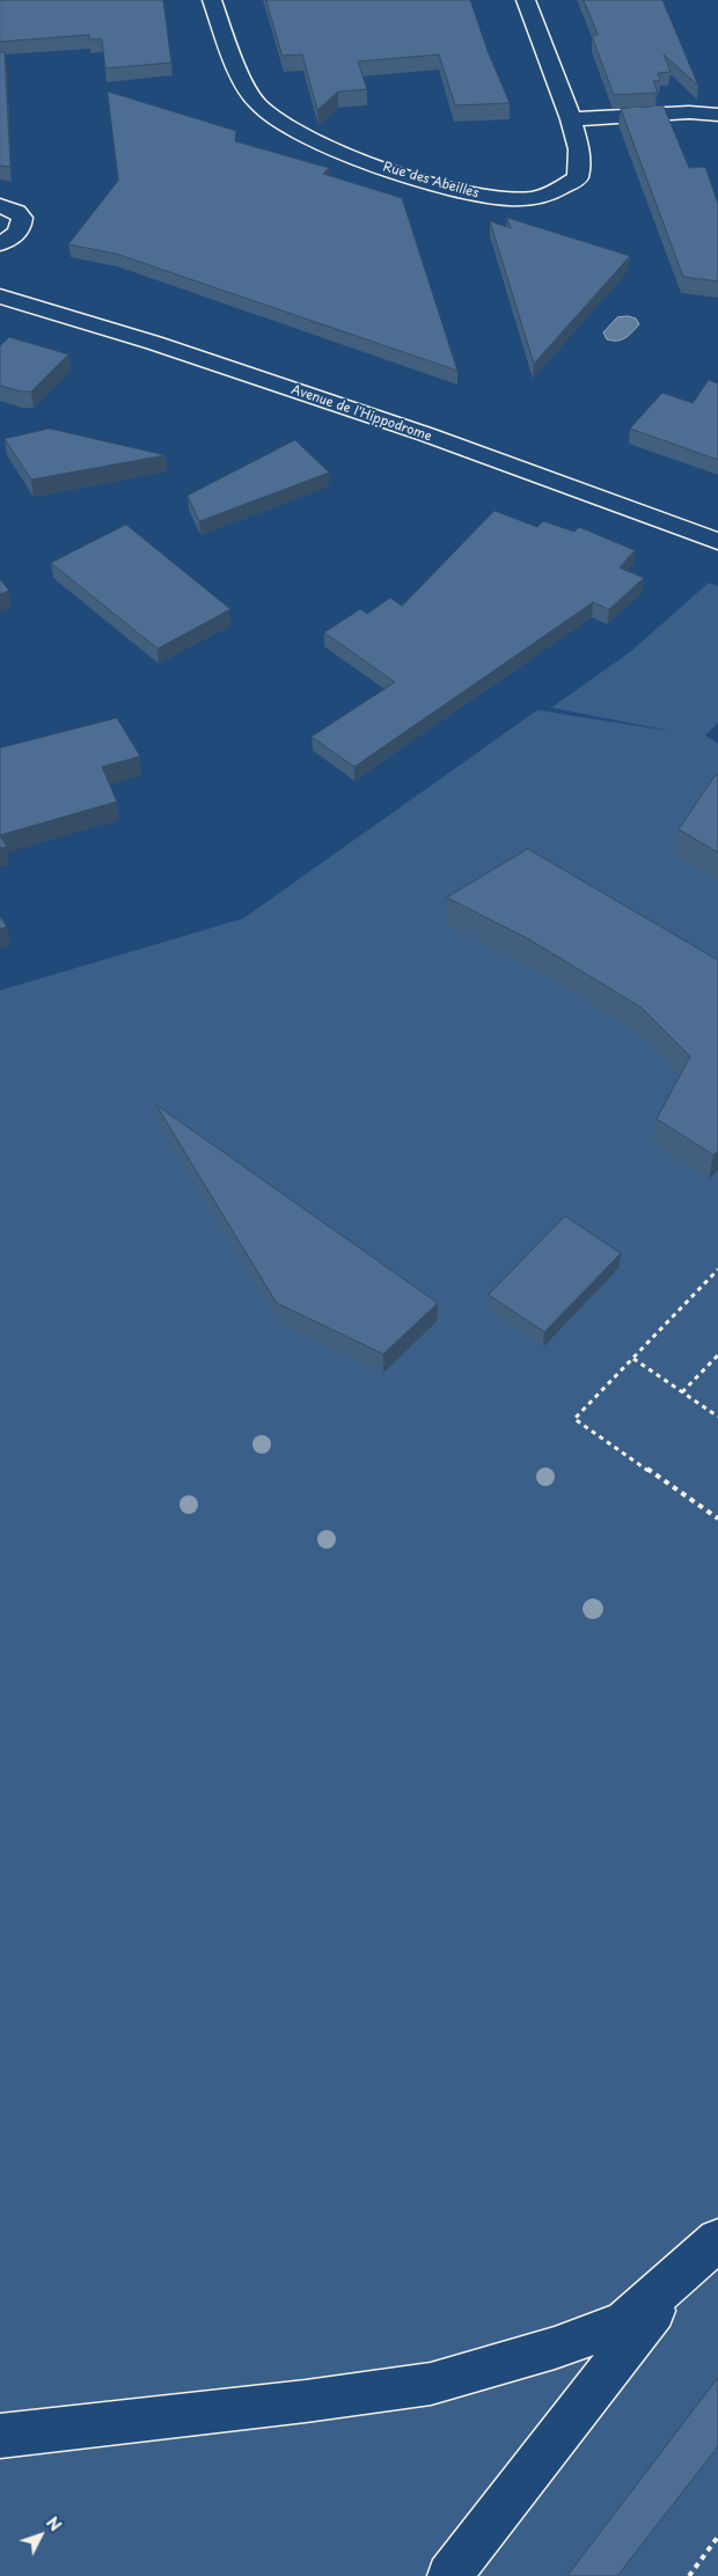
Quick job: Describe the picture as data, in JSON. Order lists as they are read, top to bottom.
{
  "streets": {
    "street": ["Rue des Abeilles", "Avenue de l'Hippodrome"]
  },
  "north": "top right"
}
